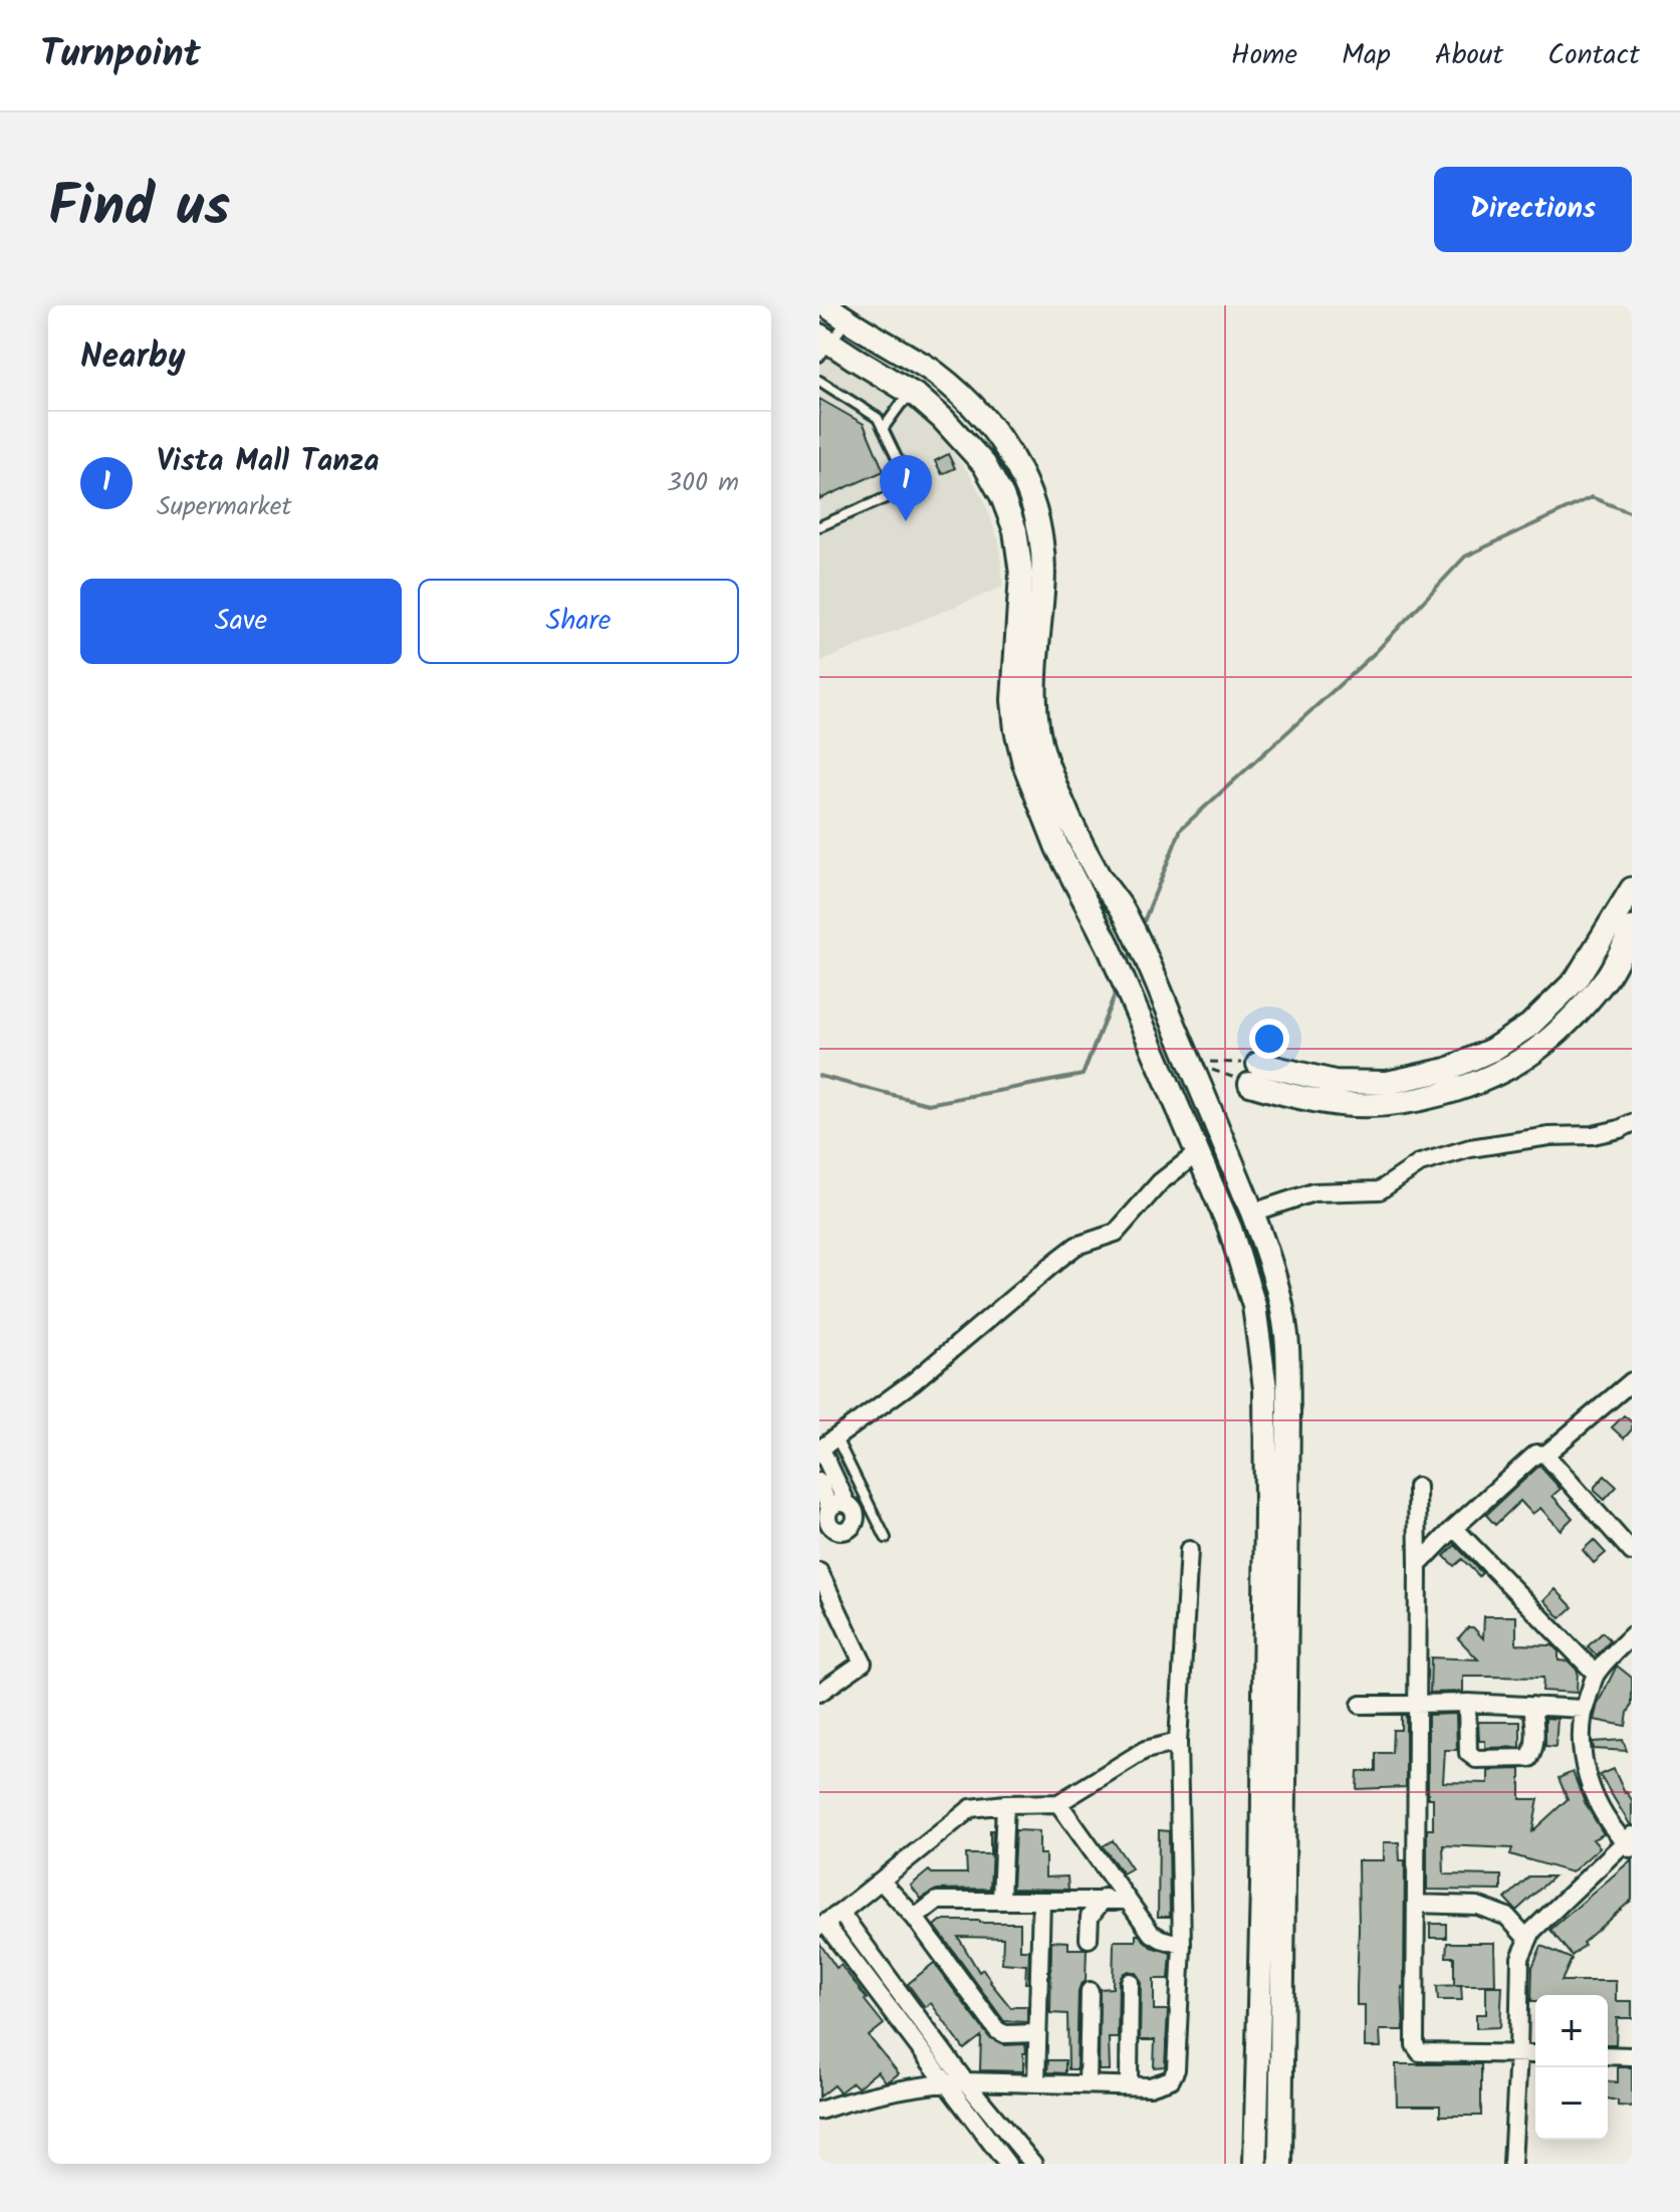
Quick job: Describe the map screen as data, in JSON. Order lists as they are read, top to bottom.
{
  "page": {
    "header": "Turnpoint",
    "nav": [
      "Home",
      "Map",
      "About",
      "Contact"
    ],
    "title": "Find us",
    "buttons": [
      "Directions",
      ["Save", "Share"]
    ],
    "heading": "Nearby",
    "list": [
      {
        "mark": "1",
        "name": "Vista Mall Tanza",
        "note": "Supermarket",
        "value": "300 m"
      }
    ],
    "pins": "1",
    "map_buttons": ["+", "−"]
  }
}
